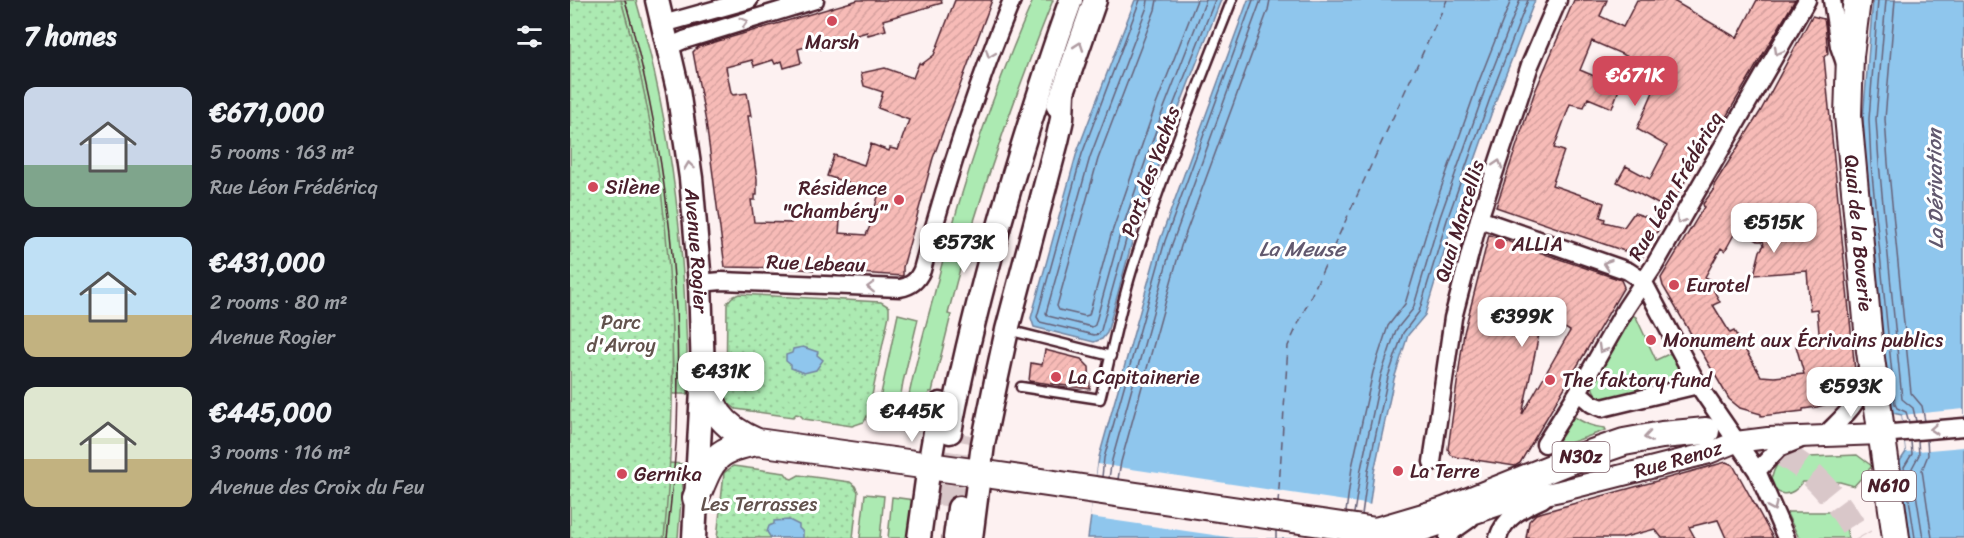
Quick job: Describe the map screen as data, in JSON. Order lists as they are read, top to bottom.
{
  "streets": {
    "main road": [
      "Quai de la Boverie",
      "Avenue Rogier",
      "N30z",
      "N610"
    ],
    "street": [
      "Rue Léon Frédéricq",
      "Quai Marcellis",
      "Rue Lebeau",
      "Rue Renoz"
    ],
    "lane": ["Port des Yachts"]
  },
  "crossings": [
    ["Quai de la Boverie", "Rue Renoz"],
    ["Avenue Rogier", "Rue Lebeau"],
    ["N30z", "Rue Renoz"]
  ],
  "one_way": [
    "Rue Léon Frédéricq",
    "Quai Marcellis",
    "Avenue Rogier",
    "Rue Lebeau"
  ],
  "water": ["La Dérivation", "La Meuse"],
  "parks": ["Parc d'Avroy", "Les Terrasses"],
  "places": [
    "Marsh",
    "Silène",
    "Résidence \"Chambéry\"",
    "ALLIA",
    "Eurotel",
    "Monument aux Écrivains publics",
    "La Capitainerie",
    "The faktory fund",
    "La Terre",
    "Gernika"
  ],
  "page": {
    "heading": "7 homes",
    "price": [
      "€671K",
      "€515K",
      "€573K",
      "€399K",
      "€431K",
      "€593K",
      "€445K"
    ],
    "list": [
      {
        "name": "€671,000",
        "note": "5 rooms · 163 m² · Rue Léon Frédéricq"
      },
      {
        "name": "€431,000",
        "note": "2 rooms · 80 m² · Avenue Rogier"
      },
      {
        "name": "€445,000",
        "note": "3 rooms · 116 m² · Avenue des Croix du Feu"
      }
    ]
  }
}
